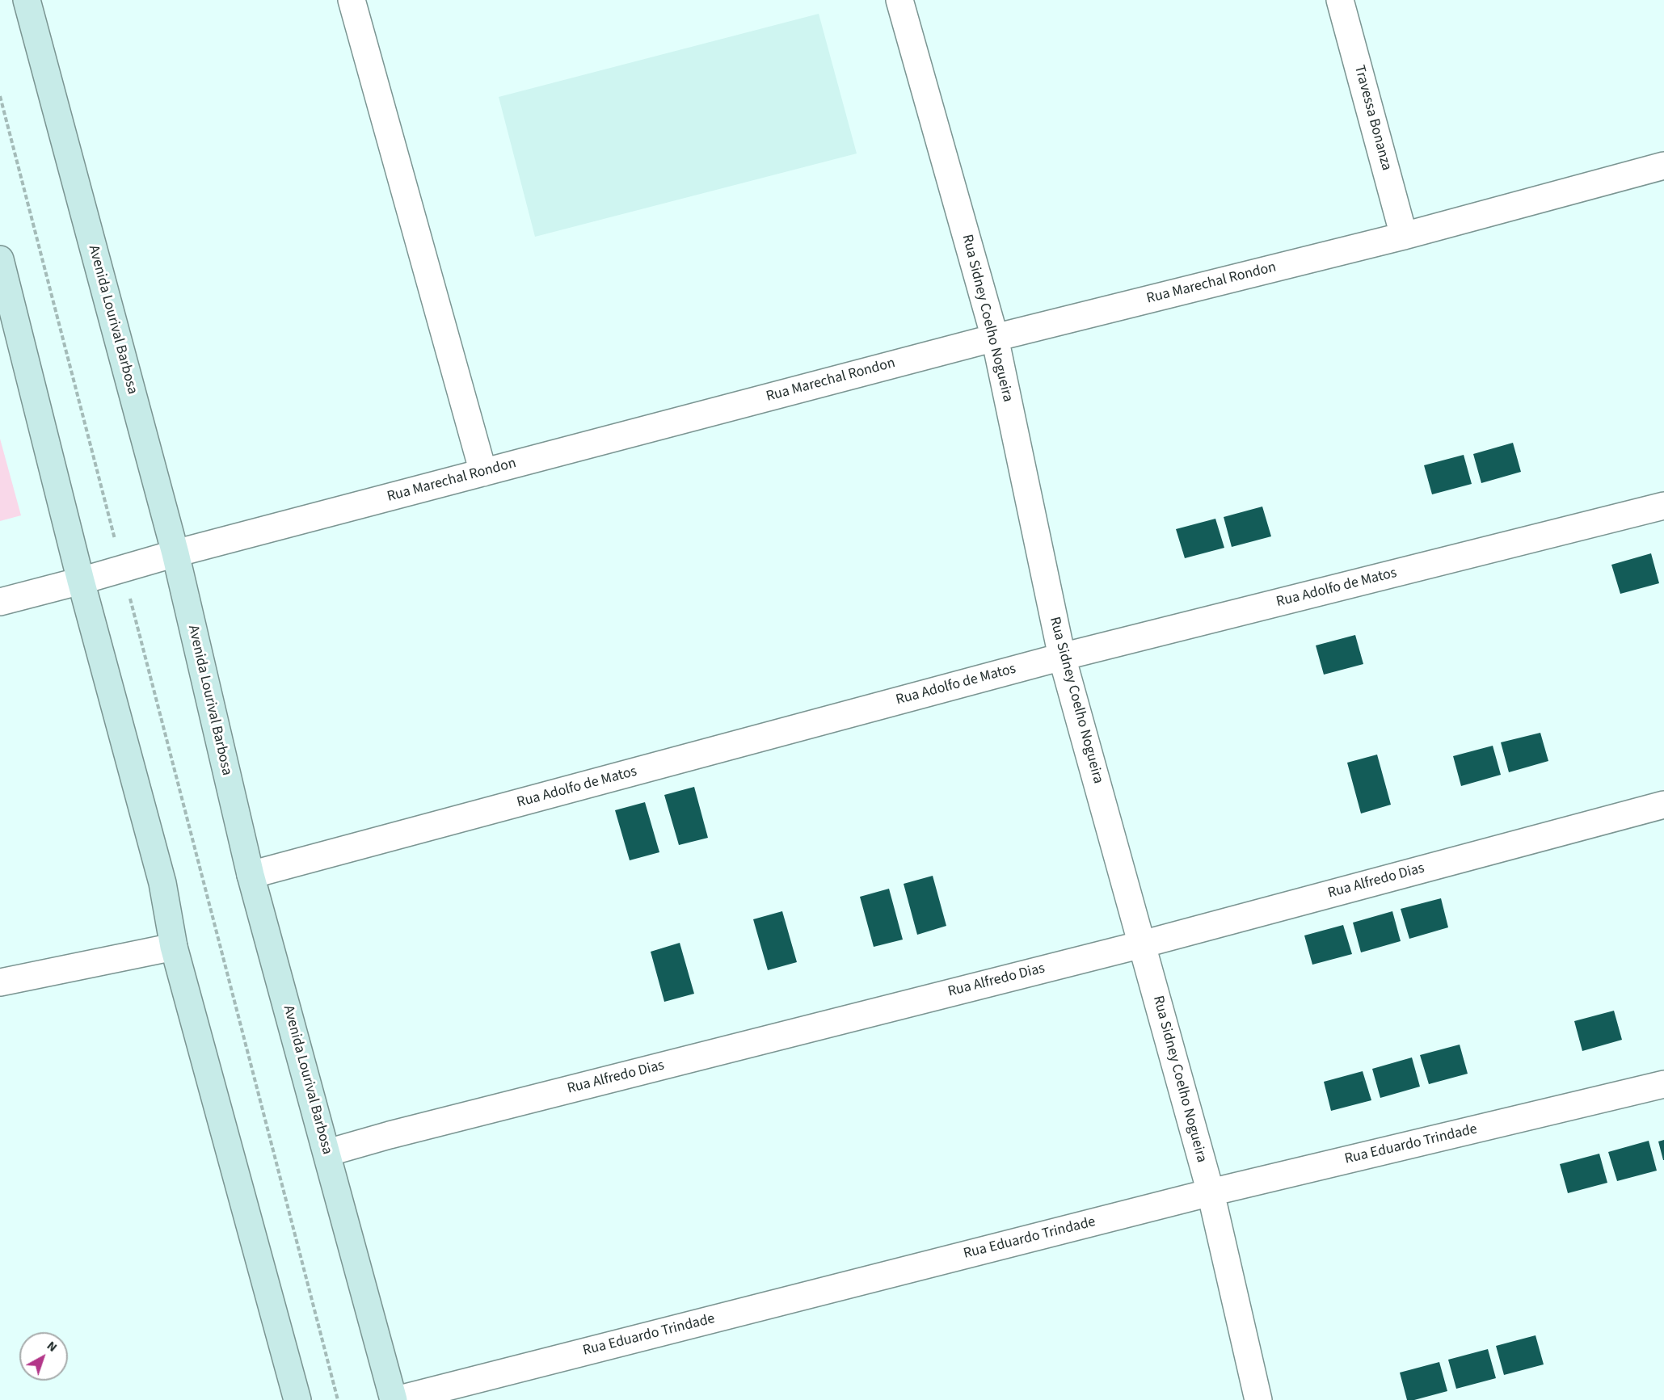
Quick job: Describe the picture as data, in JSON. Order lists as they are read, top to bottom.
{
  "streets": {
    "street": [
      "Travessa Bonanza",
      "Rua Marechal Rondon",
      "Rua Sidney Coelho Nogueira",
      "Avenida Lourival Barbosa",
      "Rua Adolfo de Matos",
      "Rua Alfredo Dias",
      "Rua Eduardo Trindade"
    ]
  },
  "crossings": [
    ["Travessa Bonanza", "Rua Marechal Rondon"],
    ["Rua Marechal Rondon", "Rua Sidney Coelho Nogueira"],
    ["Rua Marechal Rondon", "Avenida Lourival Barbosa"],
    ["Rua Sidney Coelho Nogueira", "Rua Adolfo de Matos"],
    ["Rua Sidney Coelho Nogueira", "Rua Alfredo Dias"],
    ["Rua Sidney Coelho Nogueira", "Rua Eduardo Trindade"],
    ["Avenida Lourival Barbosa", "Rua Adolfo de Matos"],
    ["Avenida Lourival Barbosa", "Rua Alfredo Dias"],
    ["Avenida Lourival Barbosa", "Rua Eduardo Trindade"]
  ],
  "north": "top right"
}
